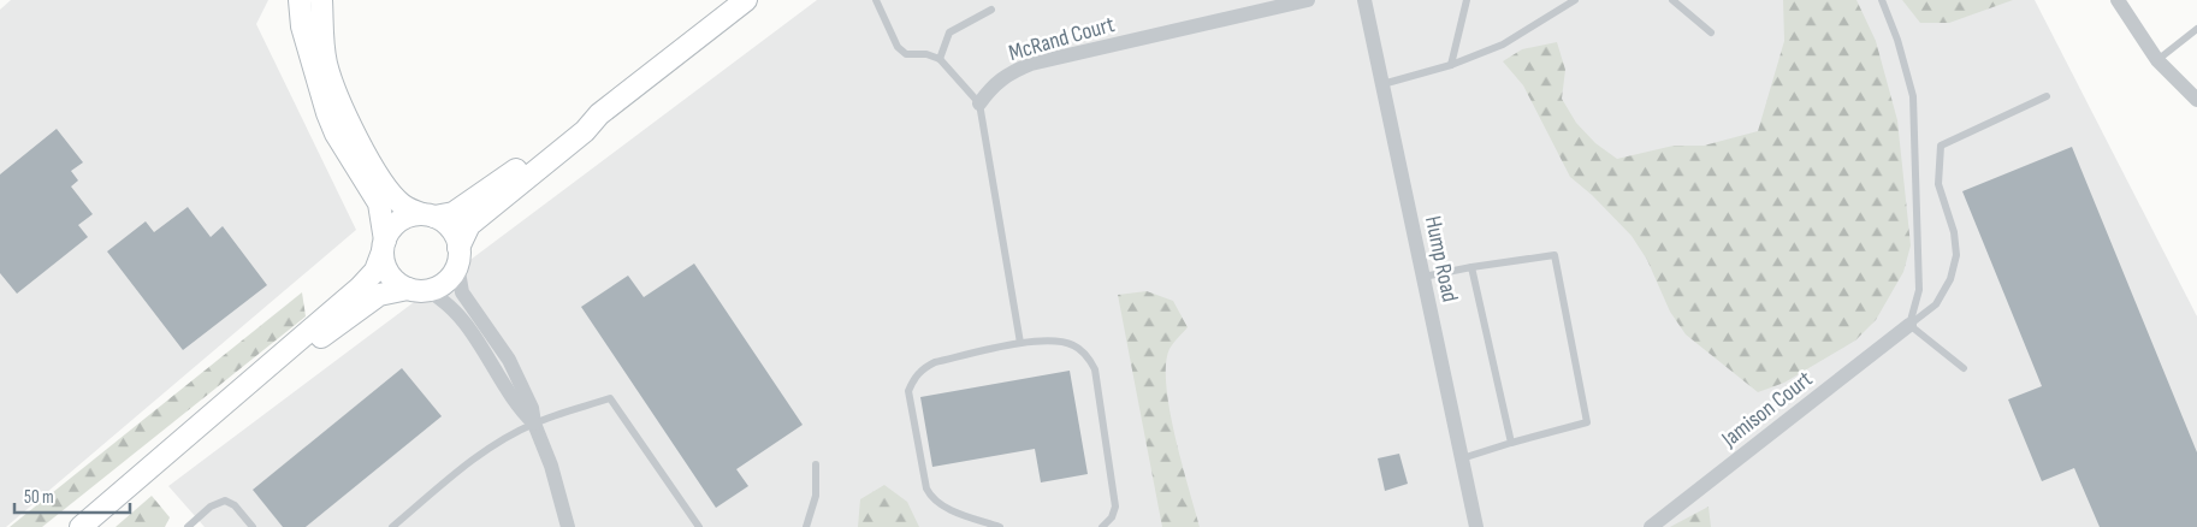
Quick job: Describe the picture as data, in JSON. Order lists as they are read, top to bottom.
{
  "streets": {
    "street": ["McRand Court", "Hump Road", "Jamison Court"]
  },
  "scale_bar": "50 m"
}
